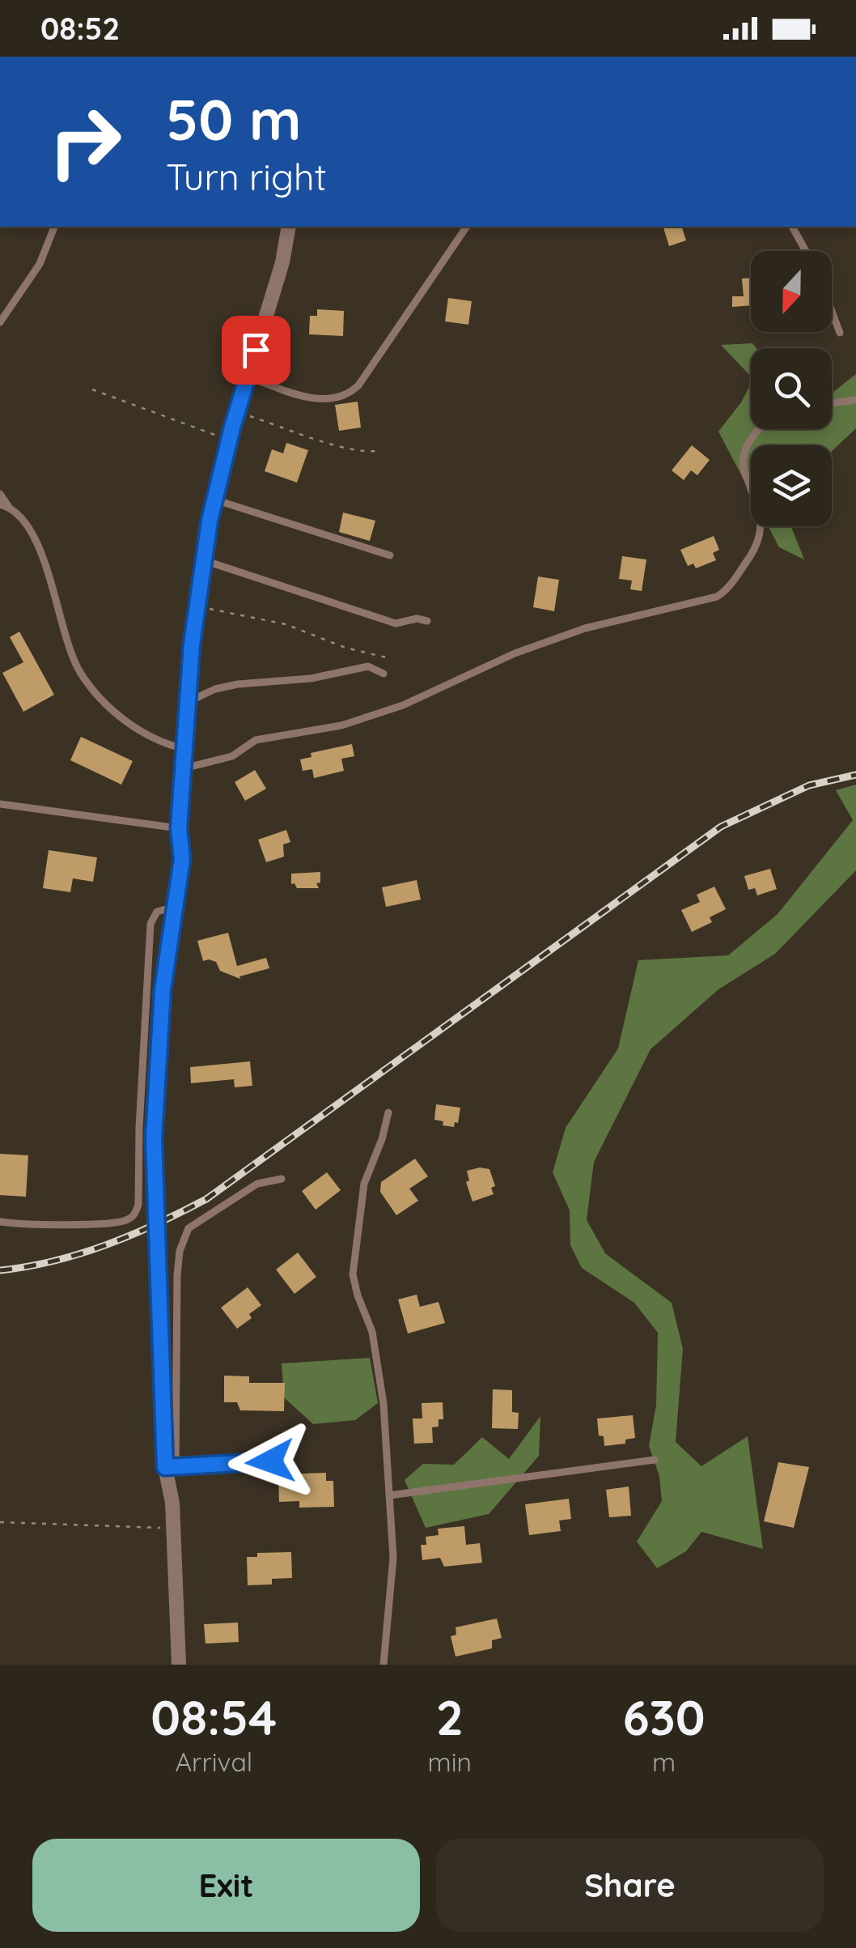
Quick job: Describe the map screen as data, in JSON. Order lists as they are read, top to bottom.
{
  "north": "bottom",
  "page": {
    "status": "08:52",
    "turn": ["50 m", "Turn right"],
    "eta": [
      "08:54",
      "Arrival",
      "2",
      "min",
      "630",
      "m"
    ],
    "buttons": ["Exit", "Share"]
  }
}
